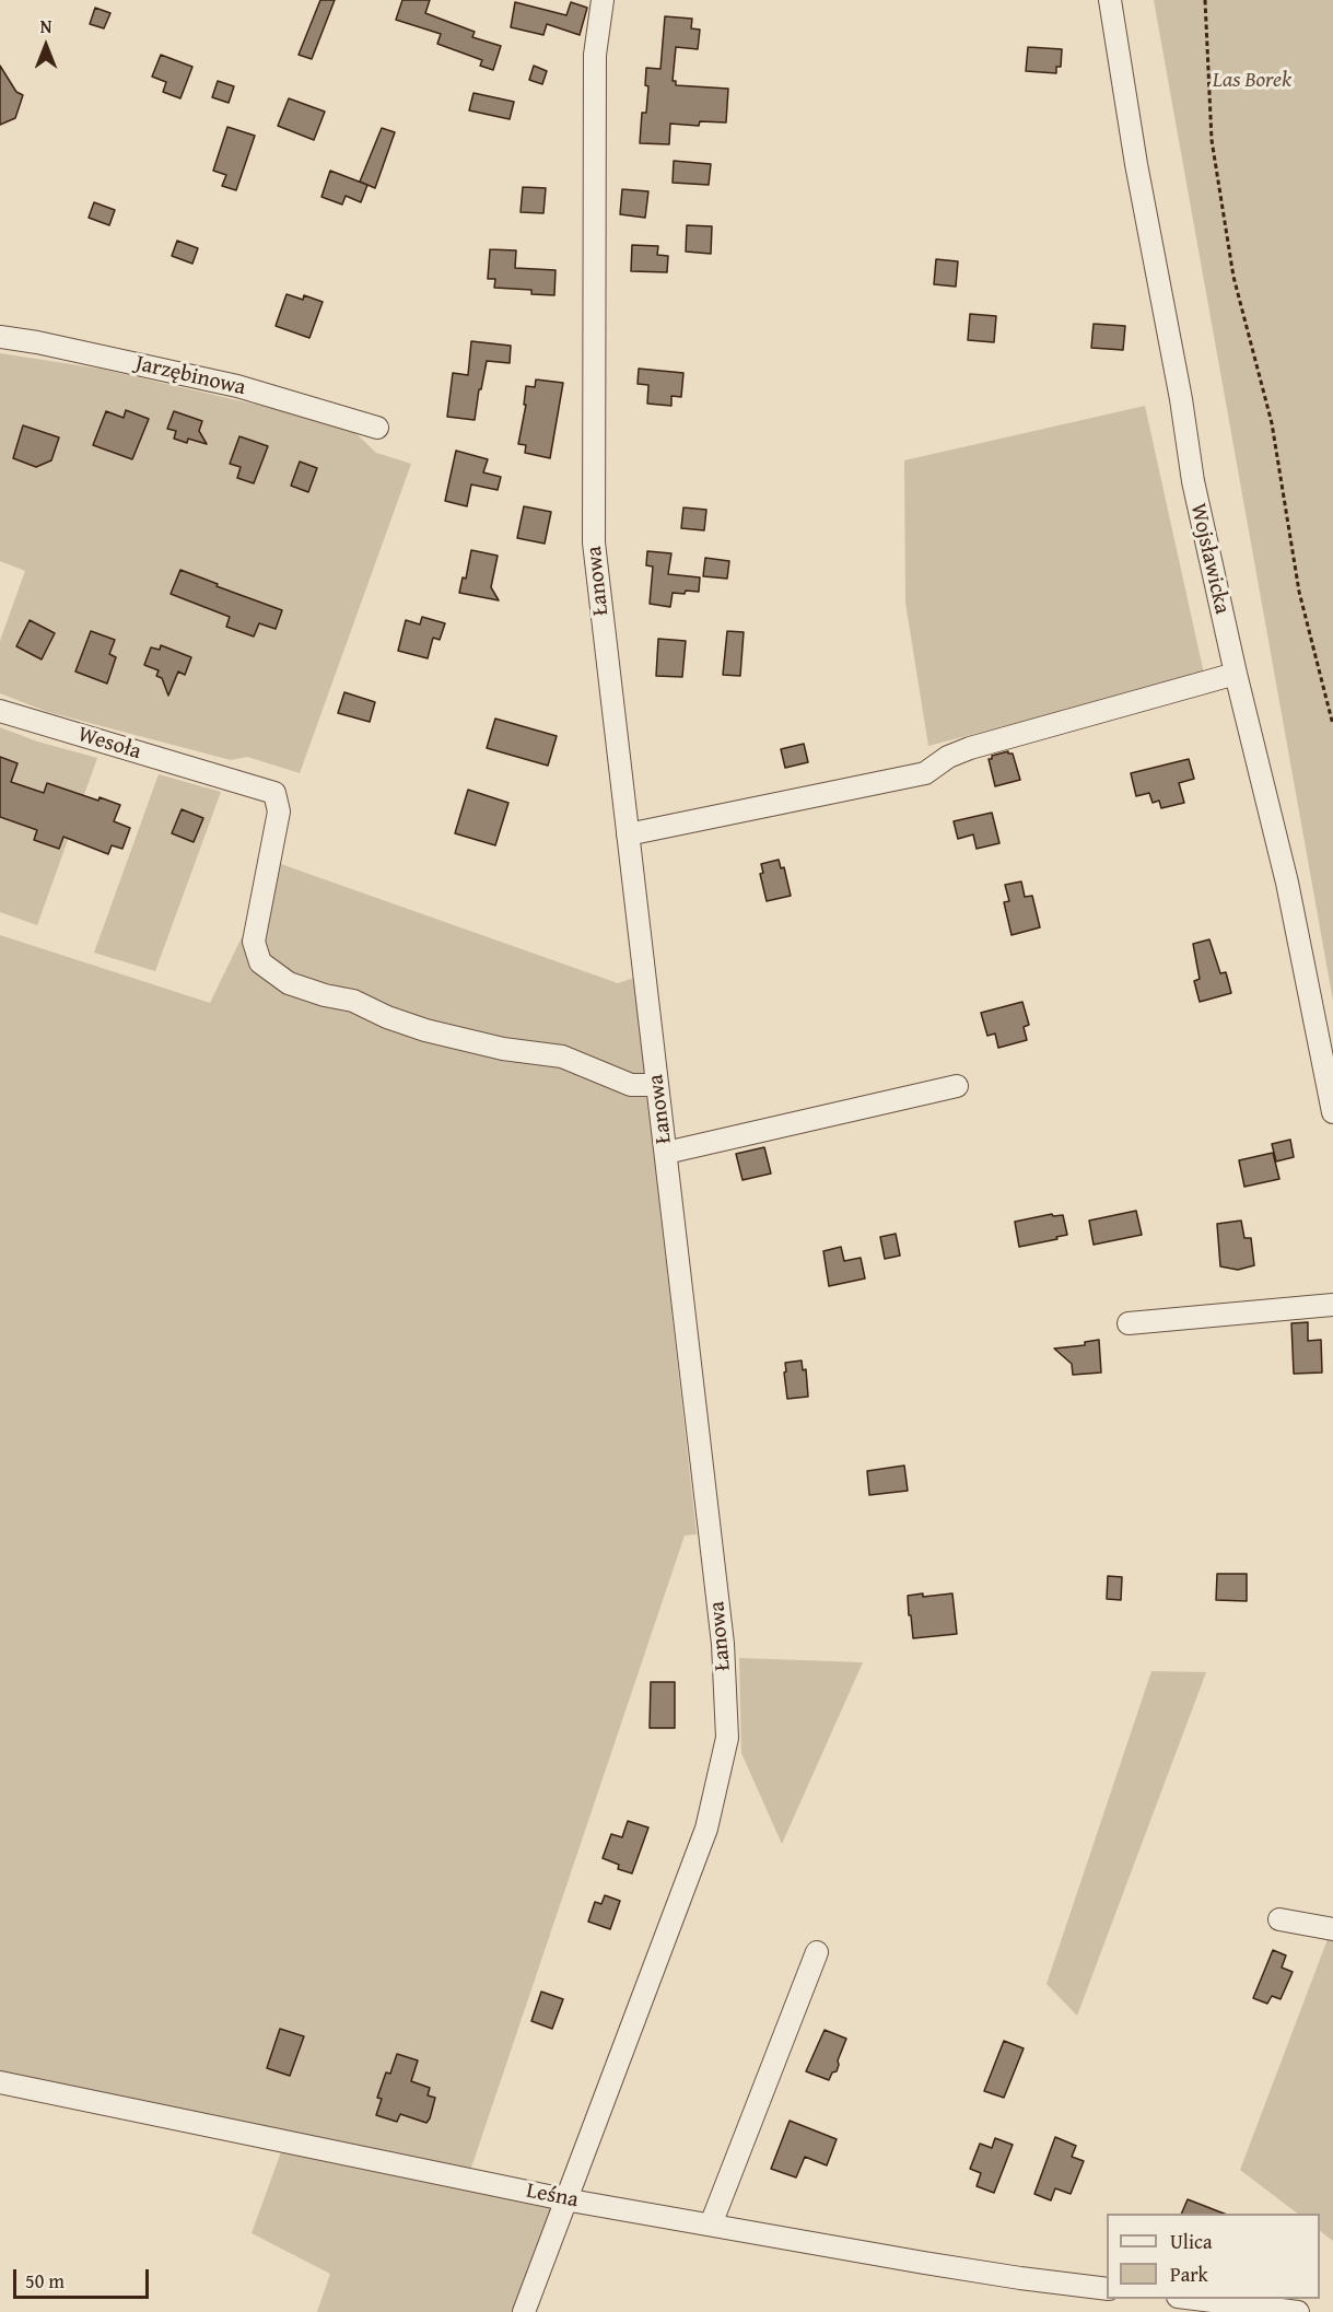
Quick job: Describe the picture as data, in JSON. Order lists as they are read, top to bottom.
{
  "streets": {
    "street": [
      "Jarzębinowa",
      "Wojsławicka",
      "Łanowa",
      "Wesoła",
      "Leśna"
    ]
  },
  "crossings": [
    ["Łanowa", "Wesoła"],
    ["Łanowa", "Leśna"]
  ],
  "parks": ["Las Borek"],
  "legend": ["Ulica", "Park"],
  "scale_bar": "50 m",
  "north": "top"
}
